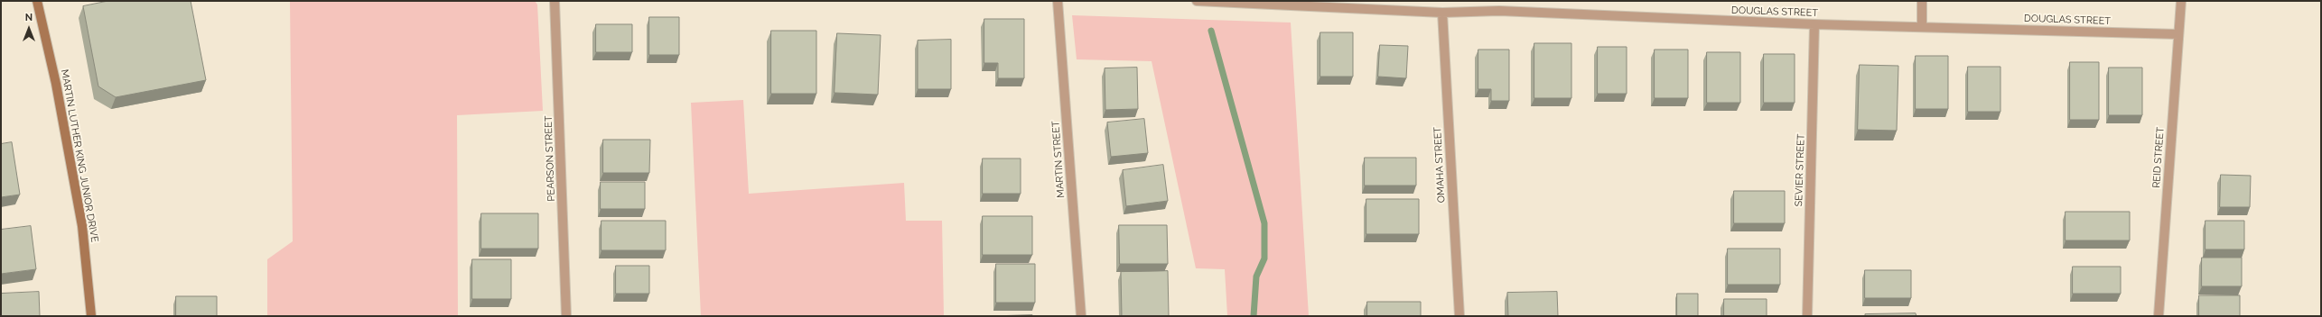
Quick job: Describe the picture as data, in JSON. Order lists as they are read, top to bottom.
{
  "streets": {
    "main road": ["MARTIN LUTHER KING JUNIOR DRIVE"],
    "street": [
      "DOUGLAS STREET",
      "REID STREET",
      "PEARSON STREET",
      "MARTIN STREET",
      "OMAHA STREET",
      "SEVIER STREET"
    ]
  },
  "crossings": [
    ["DOUGLAS STREET", "REID STREET"],
    ["DOUGLAS STREET", "OMAHA STREET"],
    ["DOUGLAS STREET", "SEVIER STREET"]
  ],
  "north": "top"
}
